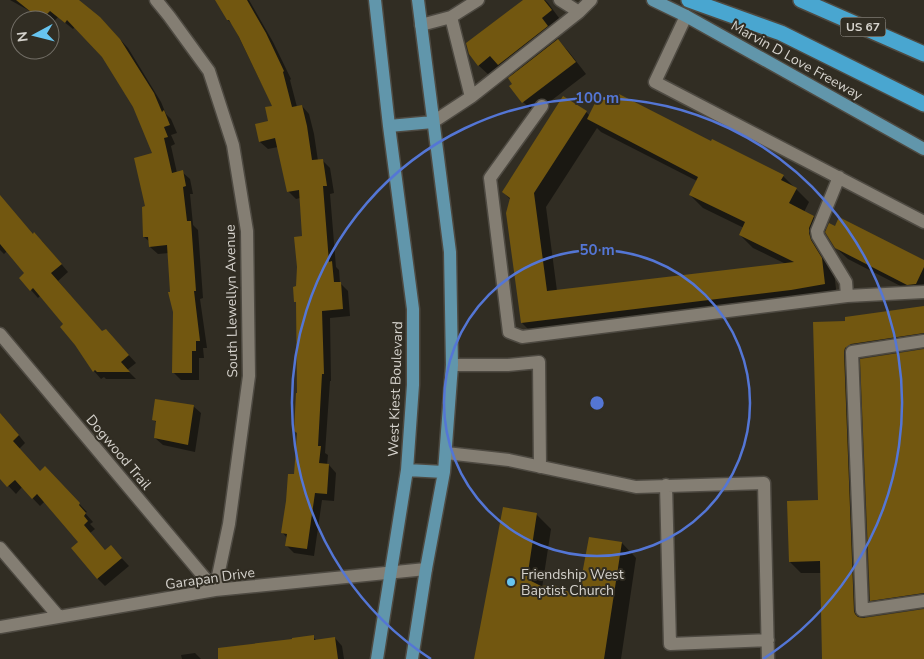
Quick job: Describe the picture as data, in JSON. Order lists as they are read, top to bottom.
{
  "streets": {
    "highway": ["US 67"],
    "main road": ["Marvin D Love Freeway", "West Kiest Boulevard"],
    "street": ["South Llewellyn Avenue", "Dogwood Trail", "Garapan Drive"]
  },
  "crossings": [
    ["South Llewellyn Avenue", "Dogwood Trail"],
    ["South Llewellyn Avenue", "Garapan Drive"],
    ["West Kiest Boulevard", "Garapan Drive"],
    ["Dogwood Trail", "Garapan Drive"]
  ],
  "places": ["Friendship West Baptist Church"],
  "north": "left",
  "rings": ["100 m", "50 m"]
}
